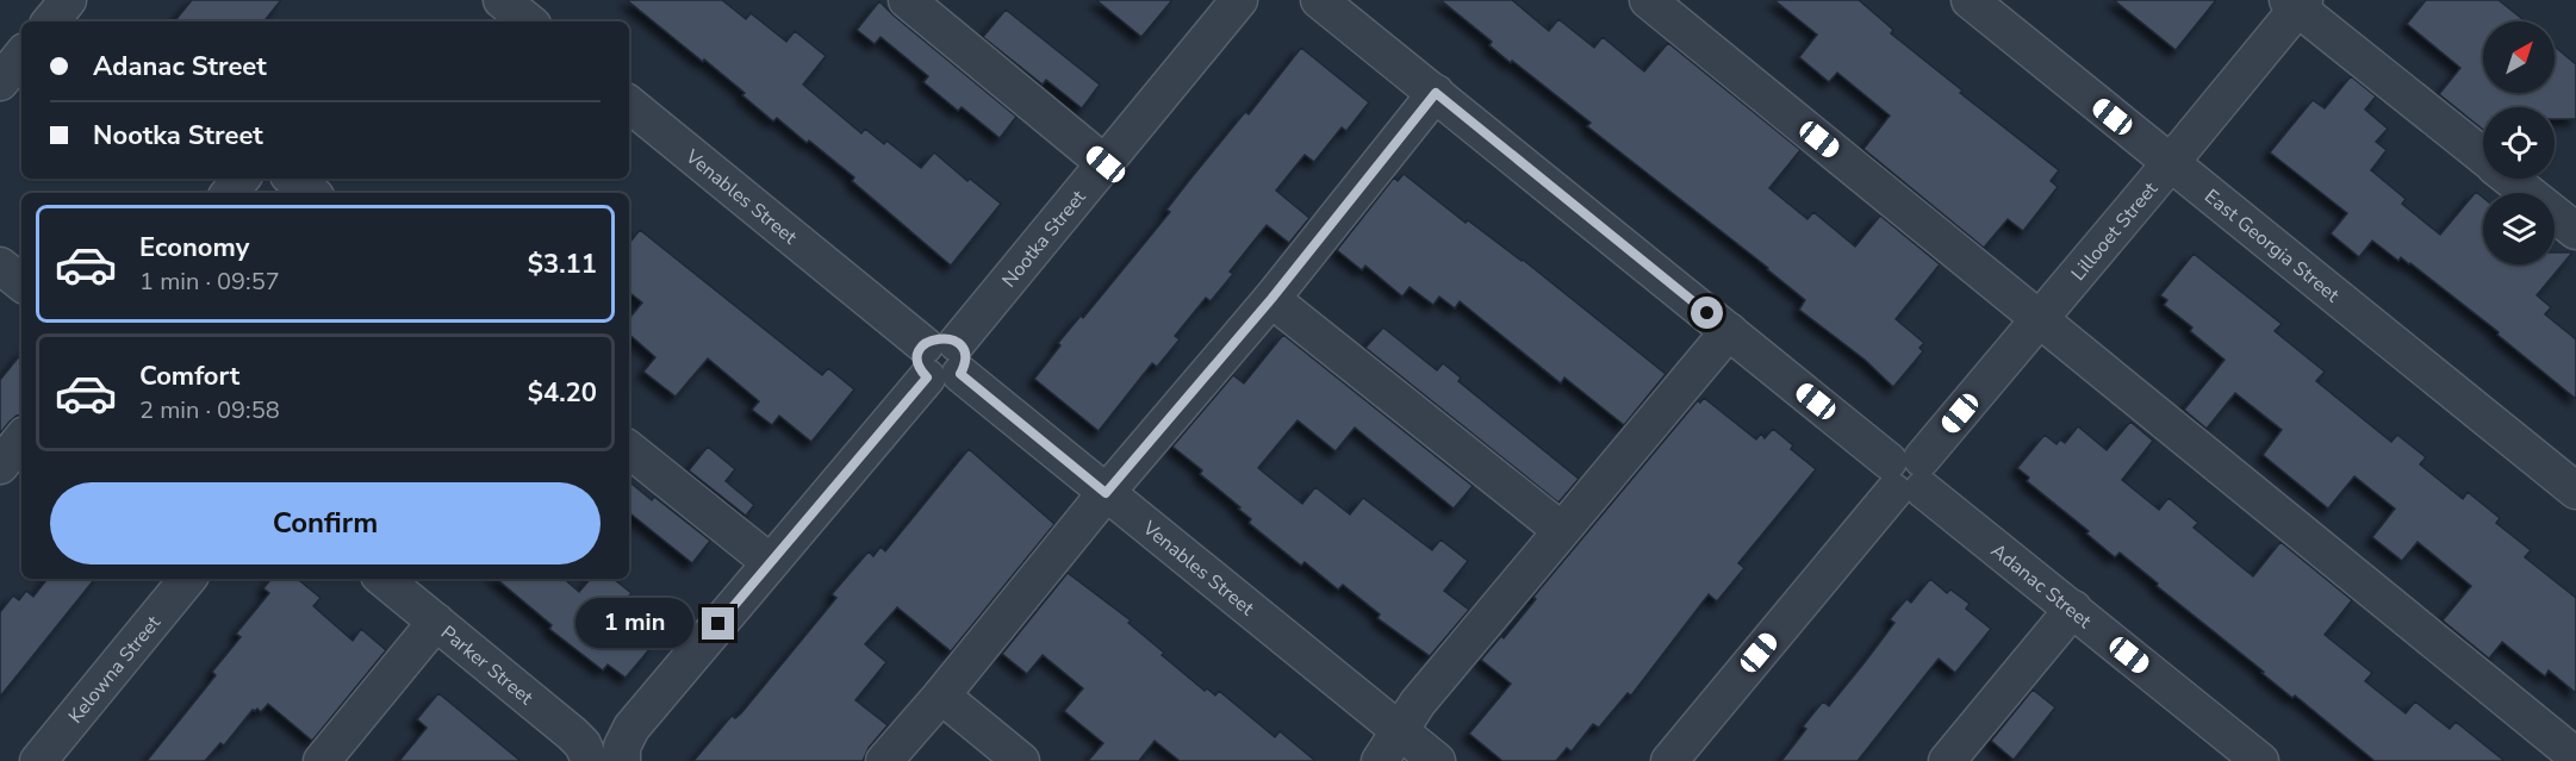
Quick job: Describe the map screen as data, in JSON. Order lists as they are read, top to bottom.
{
  "streets": {
    "street": [
      "Venables Street",
      "Lillooet Street",
      "Nootka Street",
      "East Georgia Street",
      "Adanac Street",
      "Parker Street",
      "Kelowna Street"
    ]
  },
  "crossings": [
    ["Venables Street", "Nootka Street"],
    ["Lillooet Street", "East Georgia Street"],
    ["Lillooet Street", "Adanac Street"],
    ["Nootka Street", "Parker Street"]
  ],
  "north": "top right",
  "page": {
    "banner": ["Adanac Street", "Nootka Street"],
    "list": [
      {
        "name": "Economy",
        "note": "1 min · 09:57",
        "value": "$3.11"
      },
      {
        "name": "Comfort",
        "note": "2 min · 09:58",
        "value": "$4.20"
      }
    ],
    "buttons": "Confirm",
    "bubble": "1 min"
  }
}
